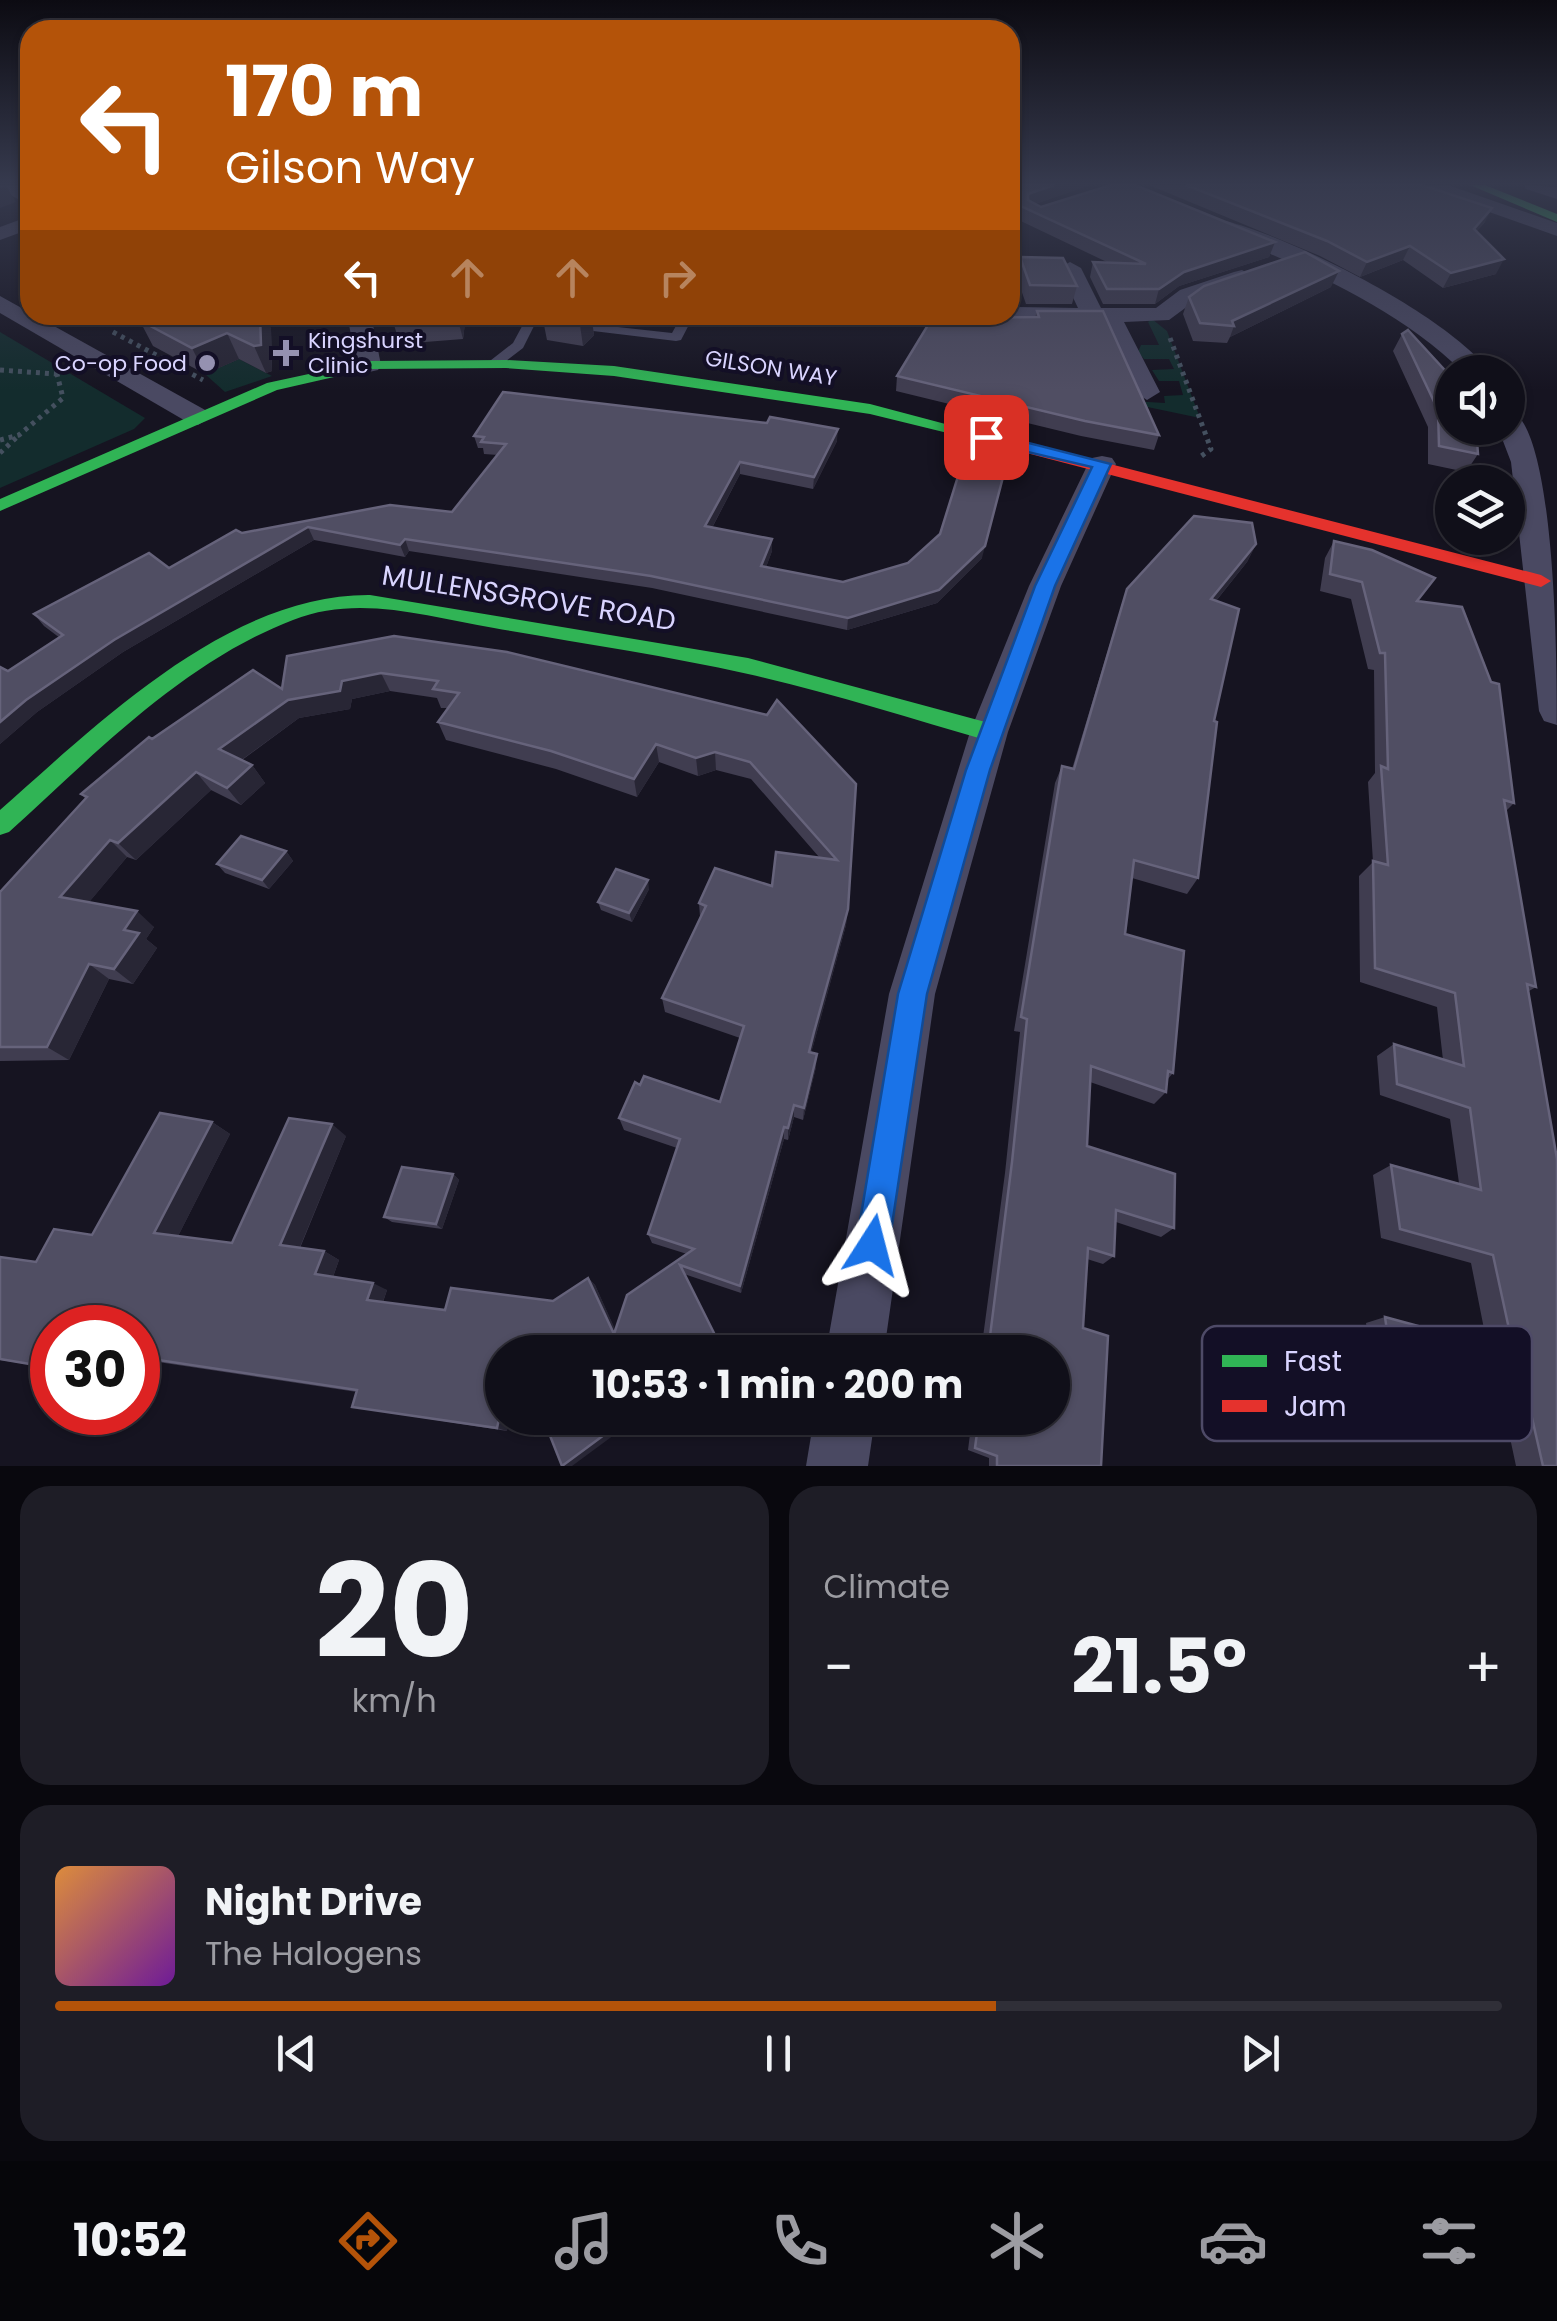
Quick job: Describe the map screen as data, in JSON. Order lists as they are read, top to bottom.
{
  "streets": {
    "street": ["GILSON WAY", "MULLENSGROVE ROAD"]
  },
  "places": {
    "health": ["Kingshurst Clinic"],
    "other": ["Co-op Food"]
  },
  "legend": ["Fast", "Jam"],
  "page": {
    "turn": ["170 m", "Gilson Way"],
    "limit": "30",
    "trip": "10:53 · 1 min · 200 m",
    "tile": [
      ["20", "km/h"],
      "Climate"
    ],
    "heat": ["−", "21.5°", "+"],
    "song": ["Night Drive", "The Halogens"],
    "tabs": "10:52"
  }
}
